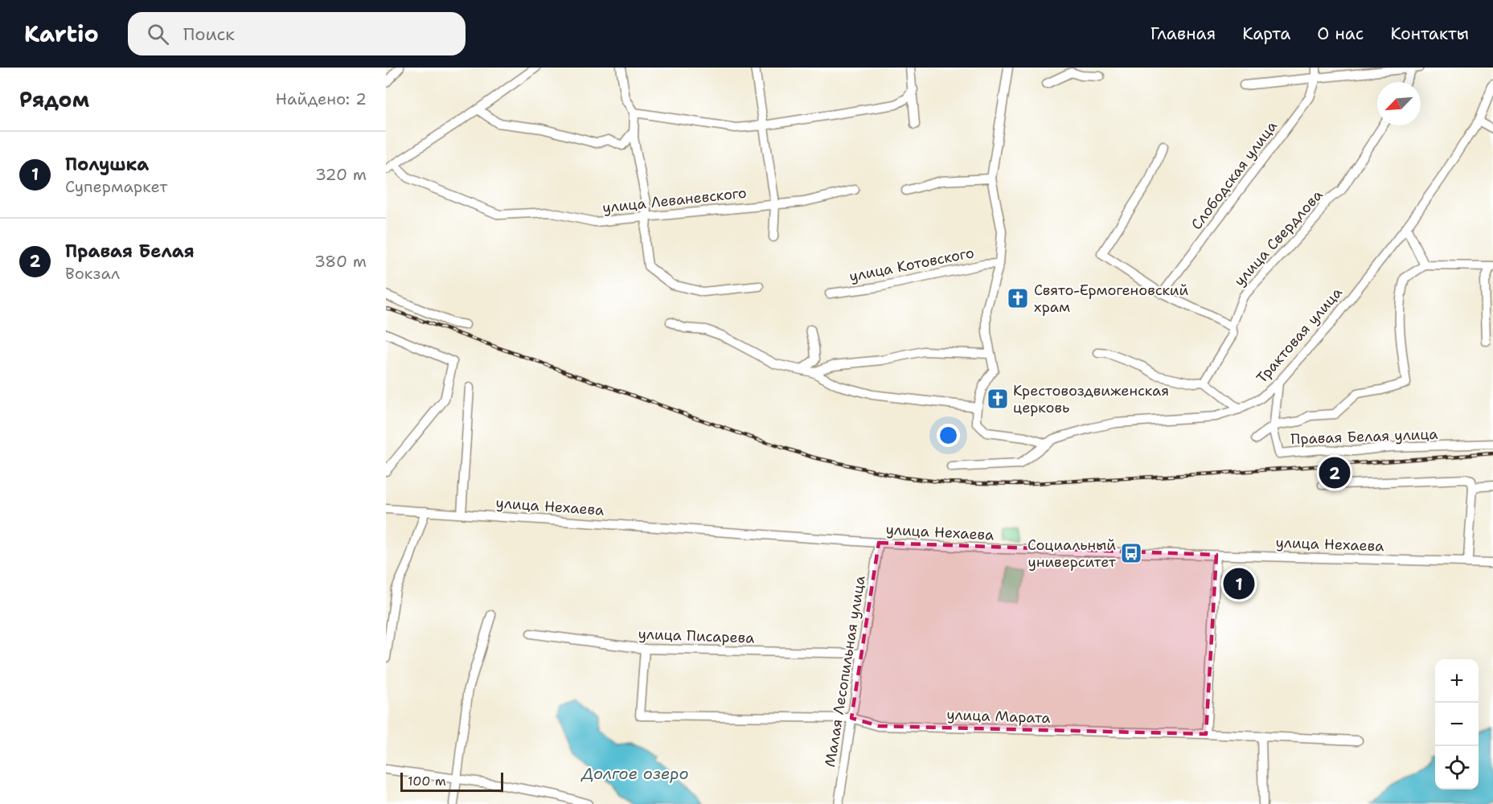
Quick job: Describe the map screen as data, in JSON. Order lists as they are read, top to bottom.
{
  "streets": {
    "street": [
      "Слободская улица",
      "улица Леваневского",
      "улица Свердлова",
      "улица Котовского",
      "Трактовая улица",
      "Правая Белая улица",
      "улица Нехаева",
      "улица Писарева",
      "Малая Лесопильная улица",
      "улица Марата"
    ]
  },
  "crossings": [
    ["Трактовая улица", "Правая Белая улица"],
    ["улица Нехаева", "Малая Лесопильная улица"],
    ["улица Писарева", "Малая Лесопильная улица"],
    ["улица Писарева", "улица Марата"],
    ["Малая Лесопильная улица", "улица Марата"]
  ],
  "water": ["Долгое озеро"],
  "places": {
    "church": ["Свято-Ермогеновский храм", "Крестовоздвиженская церковь"],
    "bus stop": ["Социальный университет"]
  },
  "scale_bar": "100 m",
  "north": "bottom left",
  "page": {
    "header": "Kartio",
    "search": "Поиск",
    "nav": [
      "Главная",
      "Карта",
      "О нас",
      "Контакты"
    ],
    "heading": ["Рядом", "Найдено: 2"],
    "list": [
      {
        "mark": "1",
        "name": "Полушка",
        "note": "Супермаркет",
        "value": "320 m"
      },
      {
        "mark": "2",
        "name": "Правая Белая",
        "note": "Вокзал",
        "value": "380 m"
      }
    ],
    "pins": ["2", "1"],
    "map_buttons": ["+", "−"],
    "scale": "100 m"
  }
}
